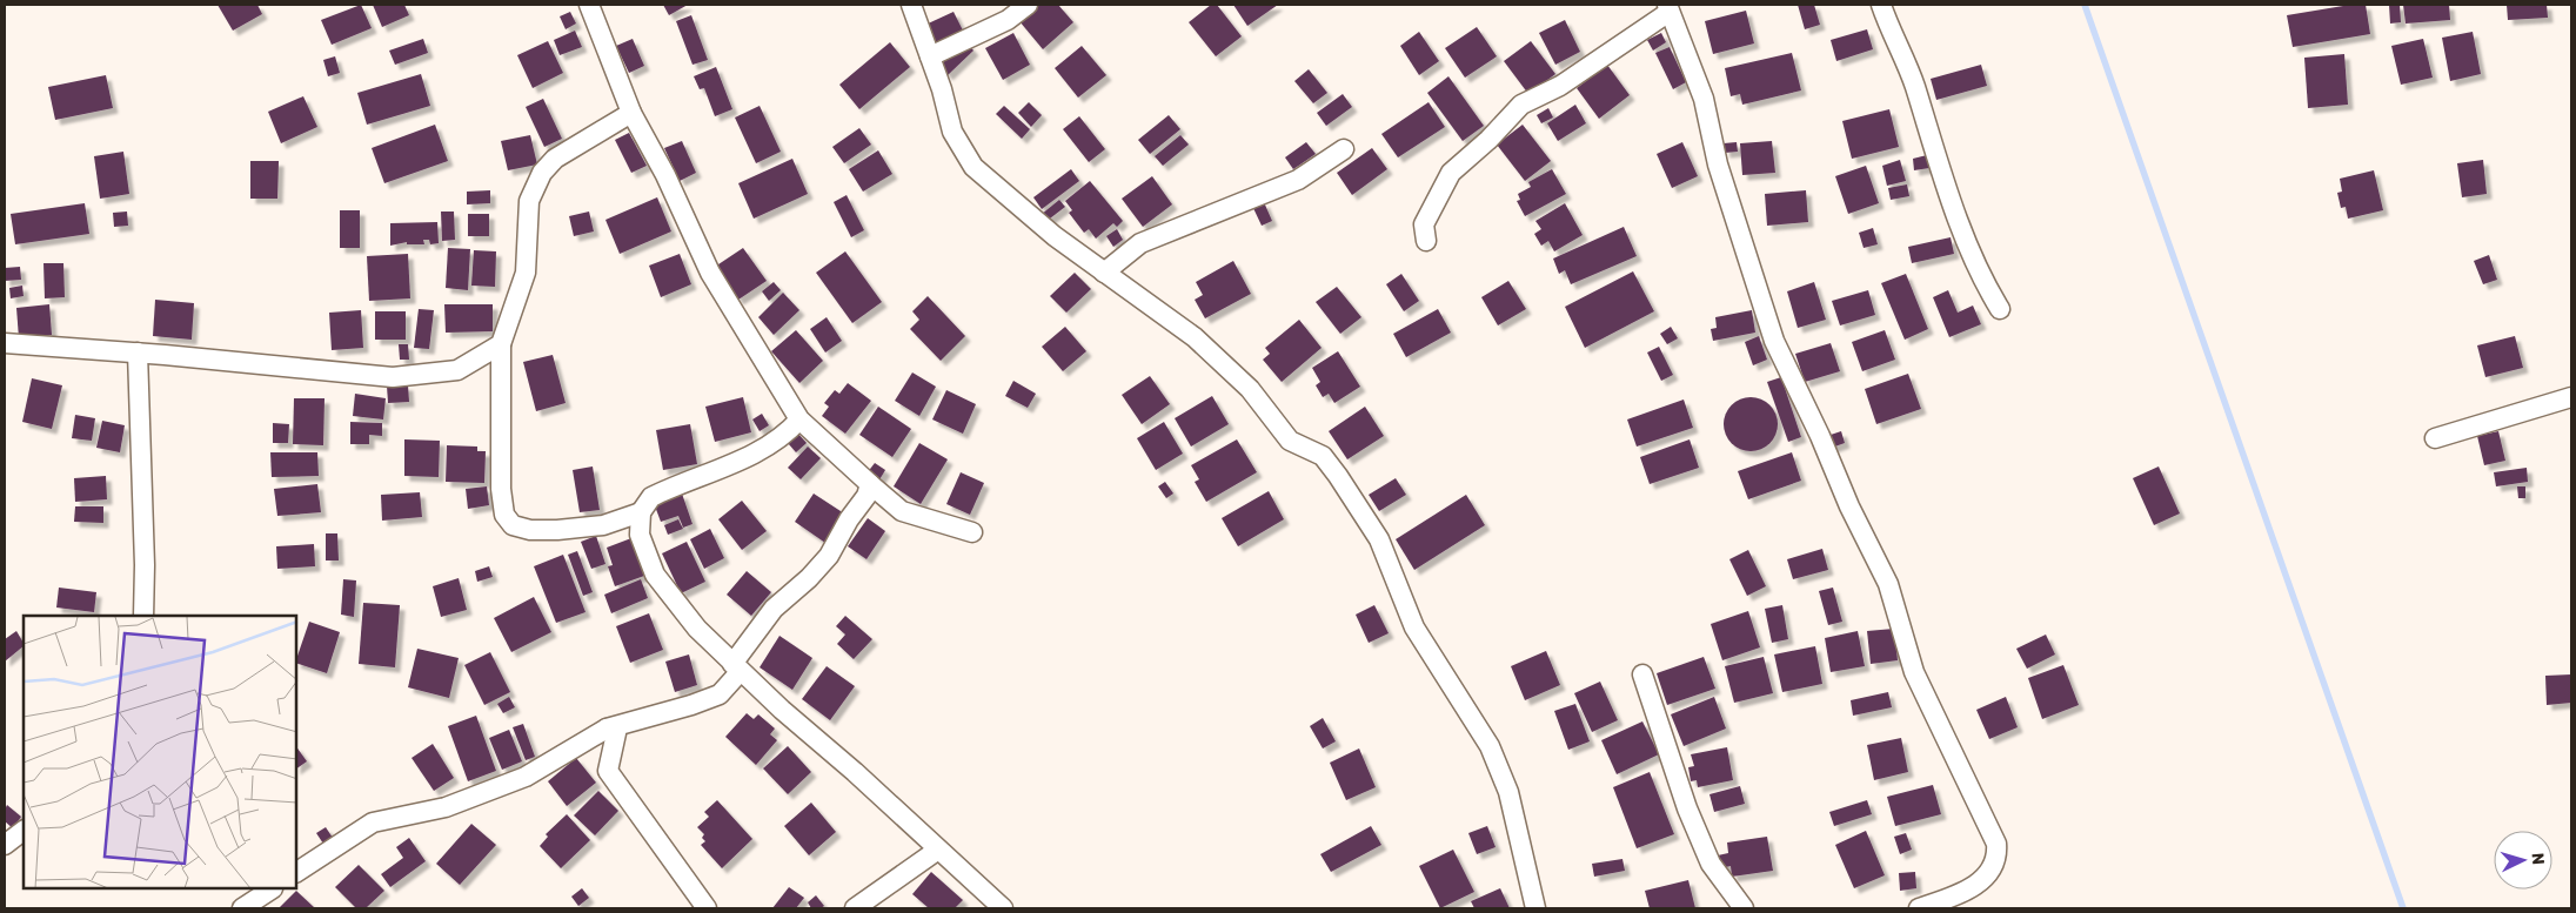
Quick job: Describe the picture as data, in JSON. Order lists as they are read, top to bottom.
{
  "north": "right"
}
